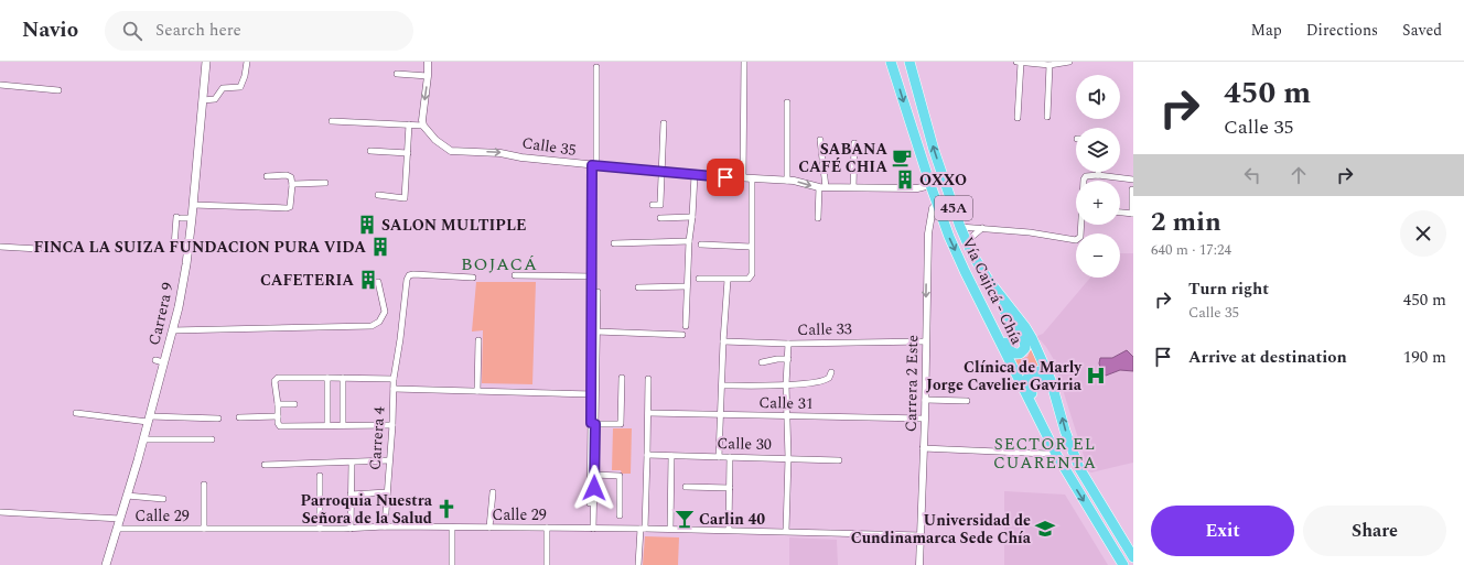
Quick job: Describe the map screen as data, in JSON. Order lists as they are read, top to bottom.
{
  "streets": {
    "highway": ["45A", "Vía Cajicá - Chía"],
    "main road": ["Carrera 9"],
    "street": [
      "Calle 35",
      "Calle 33",
      "Carrera 2 Este",
      "Calle 31",
      "Carrera 4",
      "Calle 30",
      "Calle 29"
    ]
  },
  "crossings": [
    ["Calle 35", "Vía Cajicá - Chía"],
    ["Vía Cajicá - Chía", "Carrera 2 Este"],
    ["Carrera 9", "Calle 29"],
    ["Calle 33", "Carrera 2 Este"],
    ["Carrera 2 Este", "Calle 31"],
    ["Carrera 2 Este", "Calle 29"],
    ["Carrera 4", "Calle 29"]
  ],
  "one_way": ["Calle 35", "Carrera 2 Este"],
  "districts": ["BOJACÁ", "SECTOR EL CUARENTA"],
  "places": {
    "cafe": ["SABANA CAFÉ CHIA"],
    "building": [
      "OXXO",
      "SALON MULTIPLE",
      "FINCA LA SUIZA FUNDACION PURA VIDA",
      "CAFETERIA"
    ],
    "hospital": ["Clínica de Marly Jorge Cavelier Gaviria"],
    "church": ["Parroquia Nuestra Señora de la Salud"],
    "bar": ["Carlin 40"],
    "school or university": ["Universidad de Cundinamarca Sede Chía"]
  },
  "page": {
    "header": "Navio",
    "search": "Search here",
    "nav": ["Map", "Directions", "Saved"],
    "turn": ["450 m", "Calle 35"],
    "map_buttons": ["+", "−"],
    "heading": ["2 min", "640 m · 17:24"],
    "list": [
      {
        "name": "Turn right",
        "note": "Calle 35",
        "value": "450 m"
      },
      {
        "name": "Arrive at destination",
        "value": "190 m"
      }
    ],
    "buttons": ["Exit", "Share"]
  }
}
